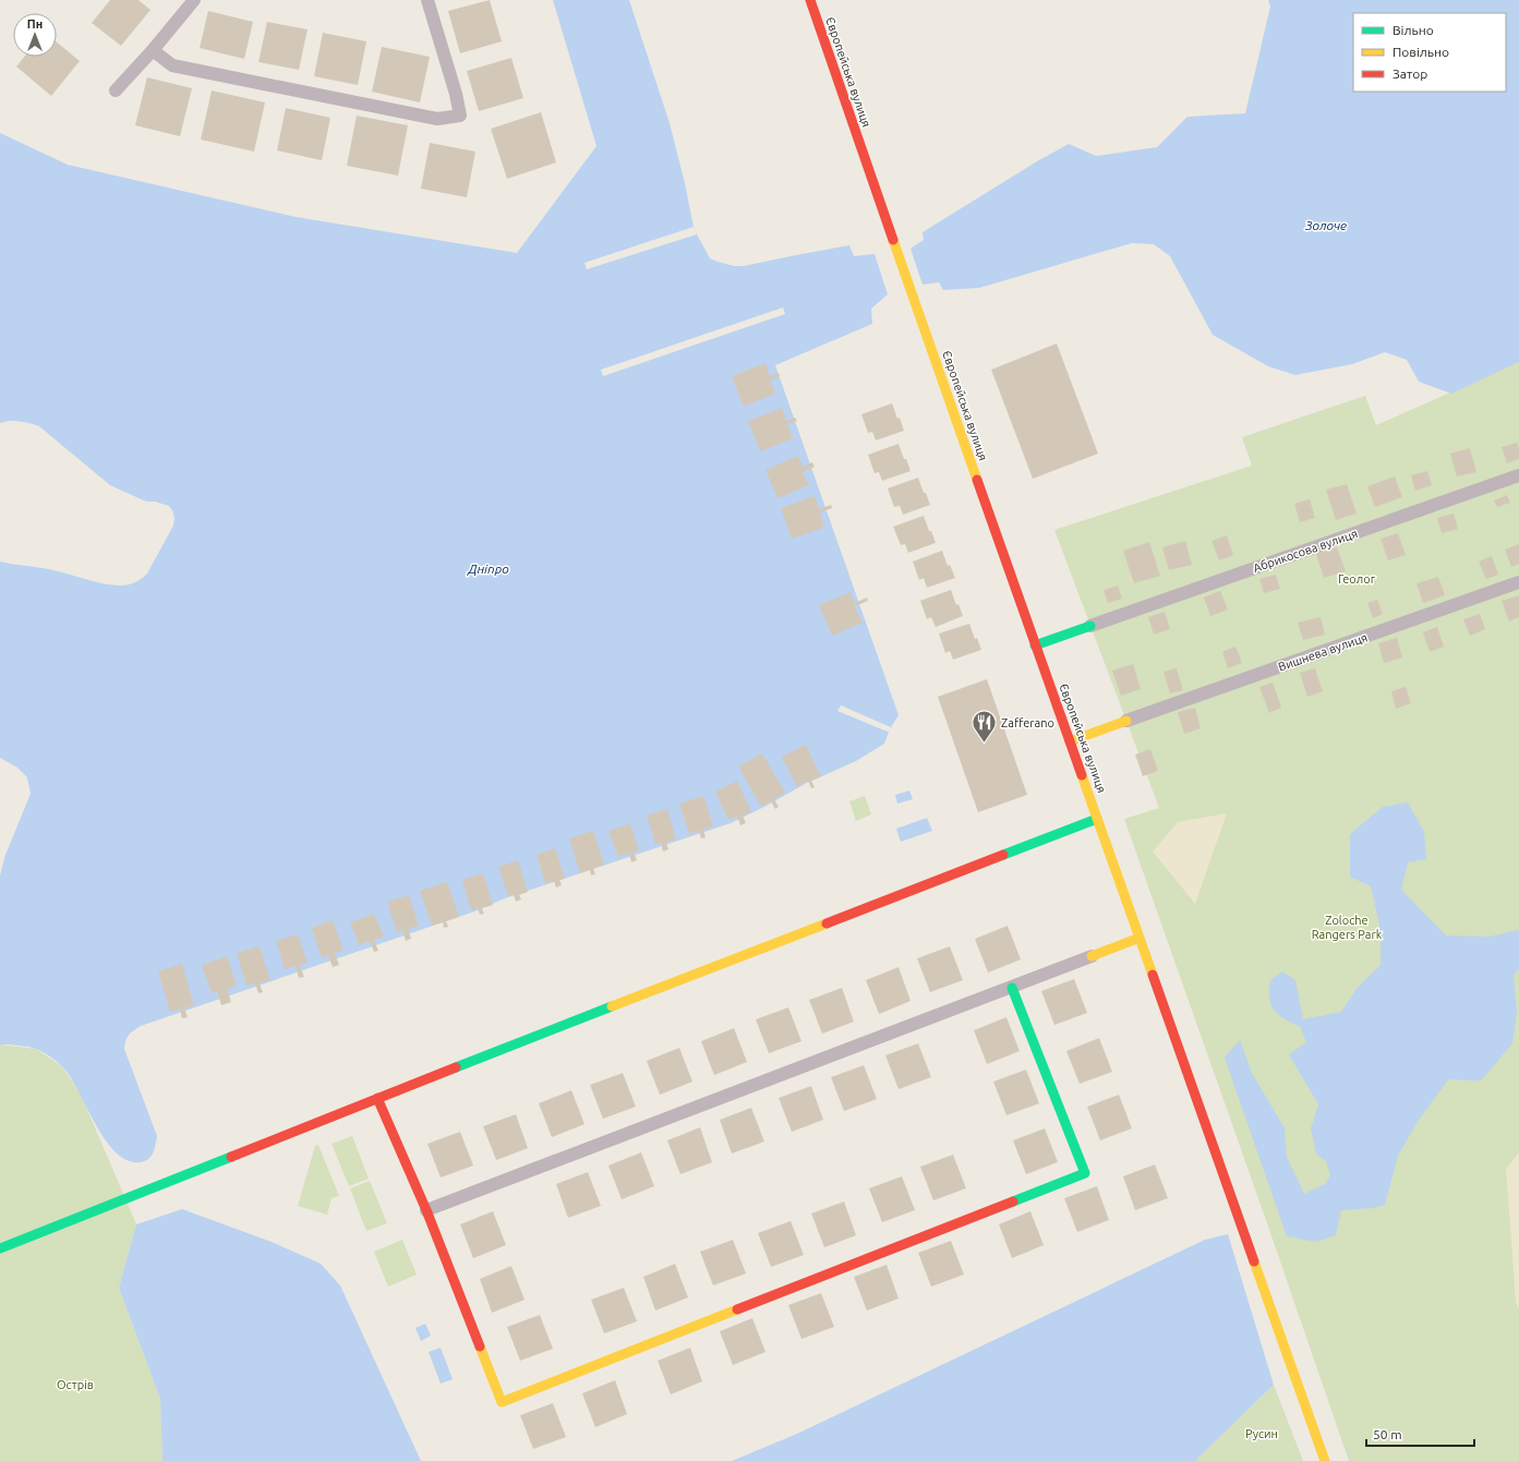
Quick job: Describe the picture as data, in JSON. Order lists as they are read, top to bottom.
{
  "streets": {
    "street": ["Європейська вулиця", "Абрикосова вулиця", "Вишнева вулиця"]
  },
  "water": ["Золоче", "Дніпро"],
  "parks": [
    "Геолог",
    "Zoloche Rangers Park",
    "Острів",
    "Русин"
  ],
  "places": {
    "restaurant": ["Zafferano"]
  },
  "legend": ["Вільно", "Повільно", "Затор"],
  "scale_bar": "50 m",
  "north": "top"
}
